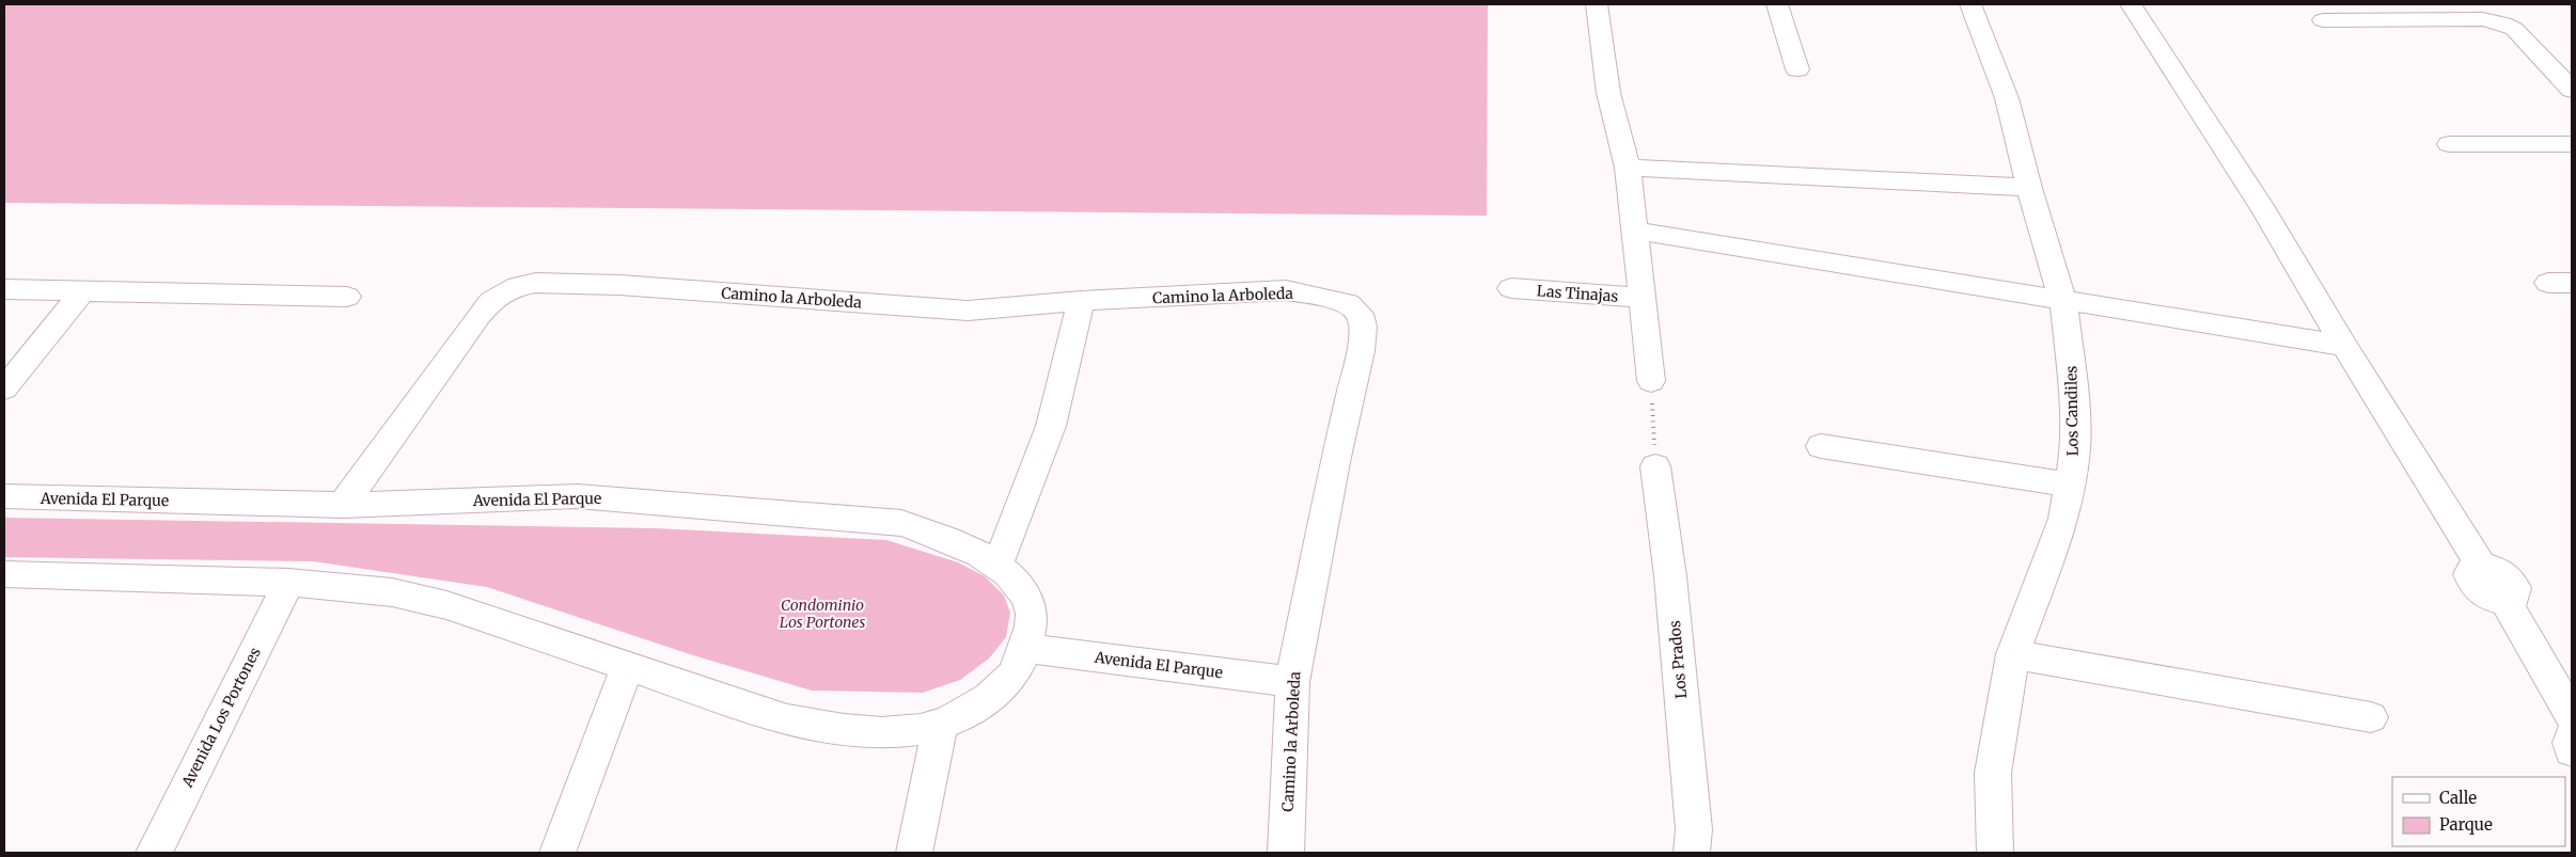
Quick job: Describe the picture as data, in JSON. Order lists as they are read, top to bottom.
{
  "streets": {
    "street": [
      "Las Tinajas",
      "Camino la Arboleda",
      "Los Candiles",
      "Avenida El Parque",
      "Los Prados",
      "Avenida Los Portones"
    ]
  },
  "crossings": [
    ["Camino la Arboleda", "Avenida El Parque"],
    ["Avenida El Parque", "Avenida Los Portones"]
  ],
  "parks": ["Condominio Los Portones"],
  "legend": ["Calle", "Parque"]
}
